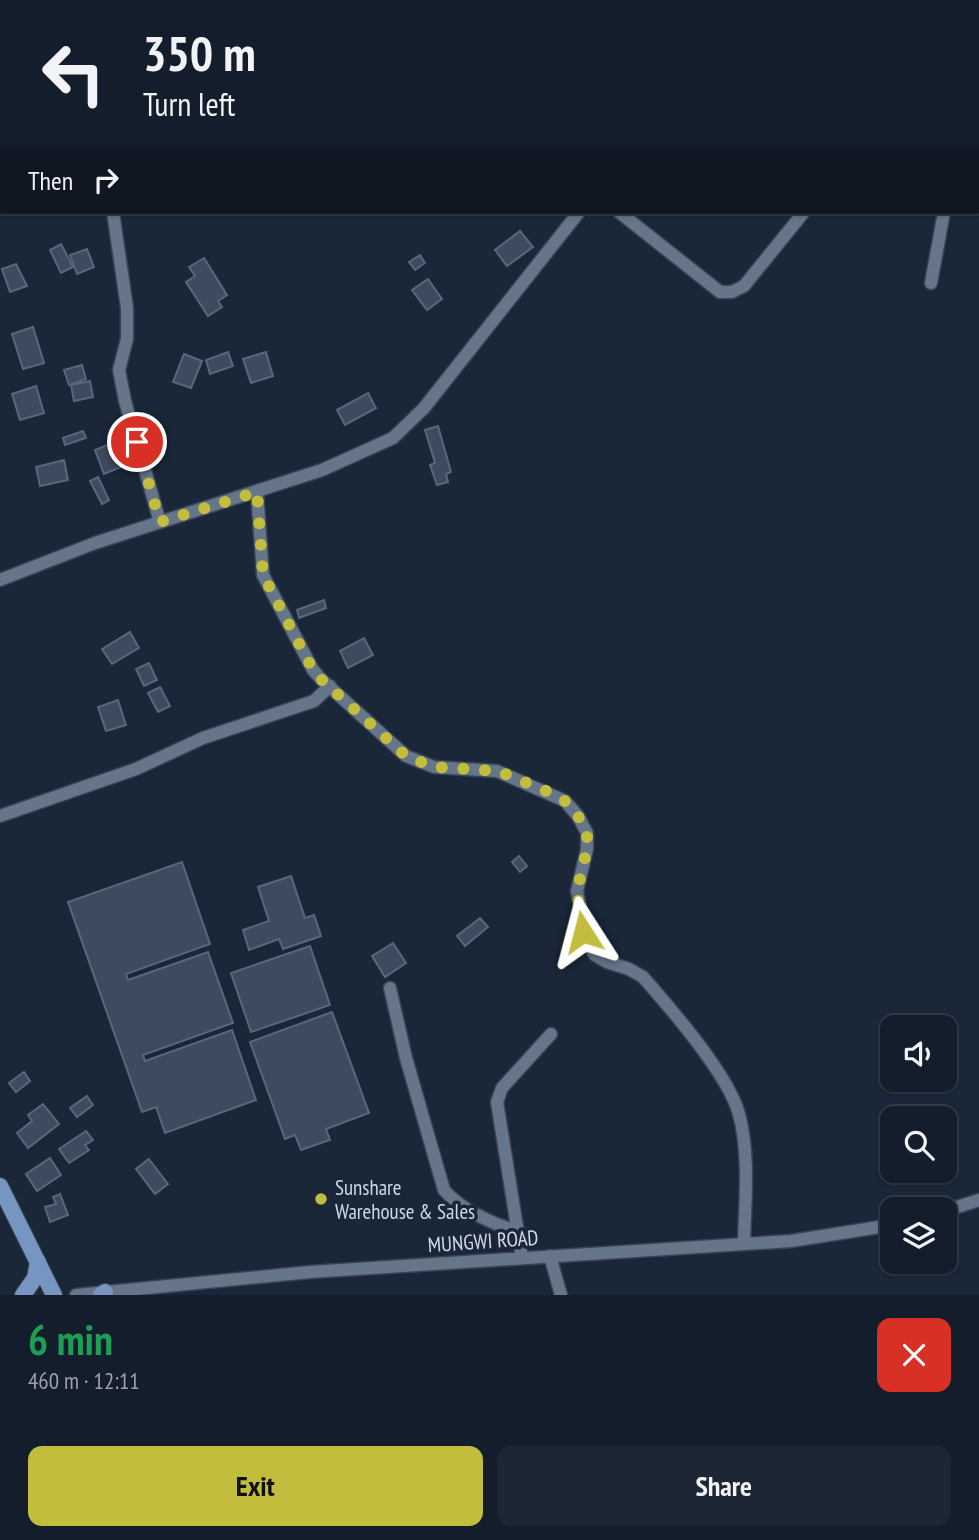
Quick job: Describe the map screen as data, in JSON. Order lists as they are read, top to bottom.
{
  "streets": {
    "street": ["MUNGWI ROAD"]
  },
  "places": ["Sunshare Warehouse & Sales"],
  "page": {
    "turn": ["350 m", "Turn left"],
    "then": "Then",
    "heading": ["6 min", "460 m · 12:11"],
    "buttons": ["Exit", "Share"]
  }
}
